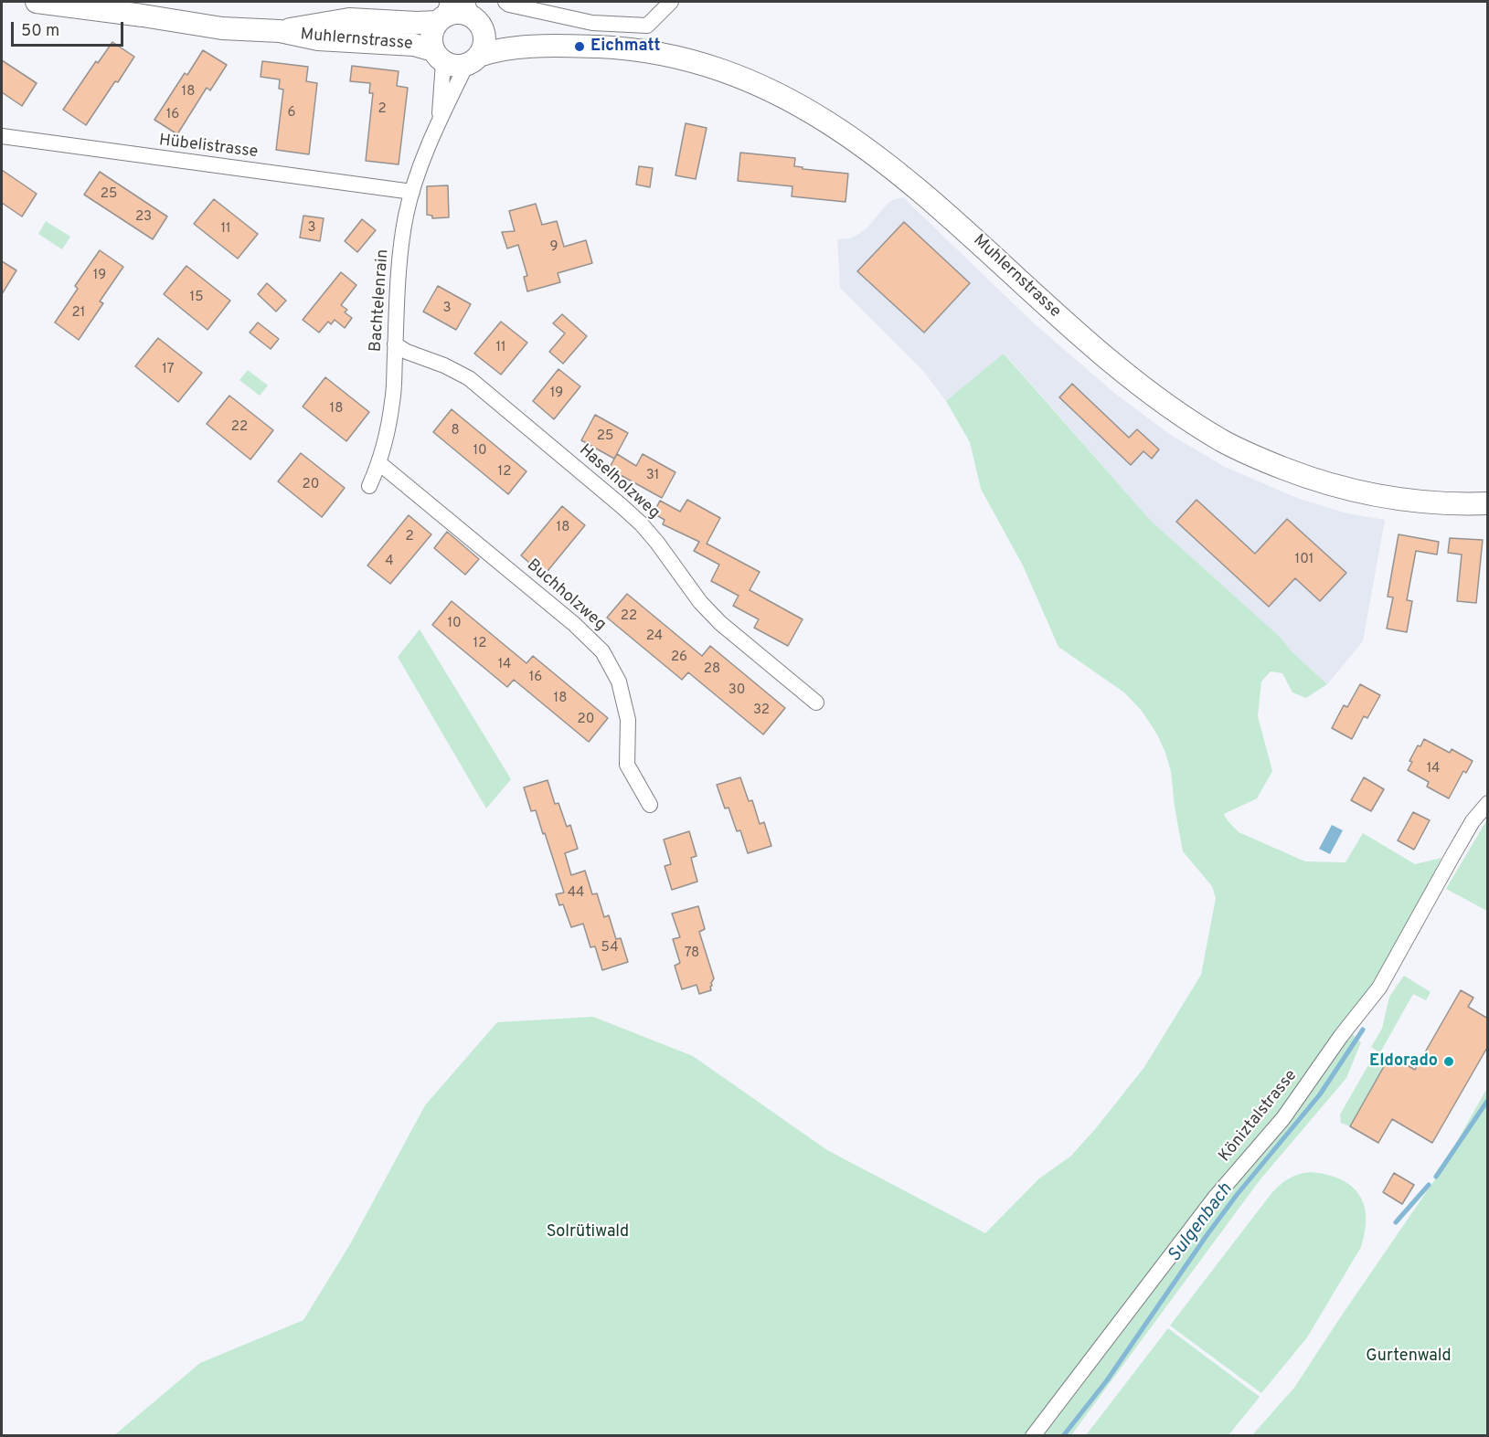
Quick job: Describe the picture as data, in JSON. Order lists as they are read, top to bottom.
{
  "streets": {
    "street": [
      "Muhlernstrasse",
      "Hübelistrasse",
      "Bachtelenrain",
      "Haselholzweg",
      "Buchholzweg",
      "Köniztalstrasse"
    ]
  },
  "crossings": [
    ["Muhlernstrasse", "Bachtelenrain"],
    ["Hübelistrasse", "Bachtelenrain"],
    ["Bachtelenrain", "Haselholzweg"],
    ["Bachtelenrain", "Buchholzweg"]
  ],
  "water": ["Sulgenbach"],
  "parks": ["Solrütiwald", "Gurtenwald"],
  "places": ["Eichmatt", "Eldorado"],
  "house_numbers": [
    "18",
    "2",
    "6",
    "16",
    "25",
    "23",
    "3",
    "11",
    "9",
    "19",
    "15",
    "3",
    "21",
    "11",
    "17",
    "19",
    "18",
    "22",
    "8",
    "25",
    "10",
    "12",
    "31",
    "20",
    "18",
    "2",
    "101",
    "4",
    "22",
    "10",
    "24",
    "12",
    "26",
    "14",
    "28",
    "16",
    "30",
    "18",
    "32",
    "20",
    "14",
    "44",
    "54",
    "78"
  ],
  "scale_bar": "50 m"
}
